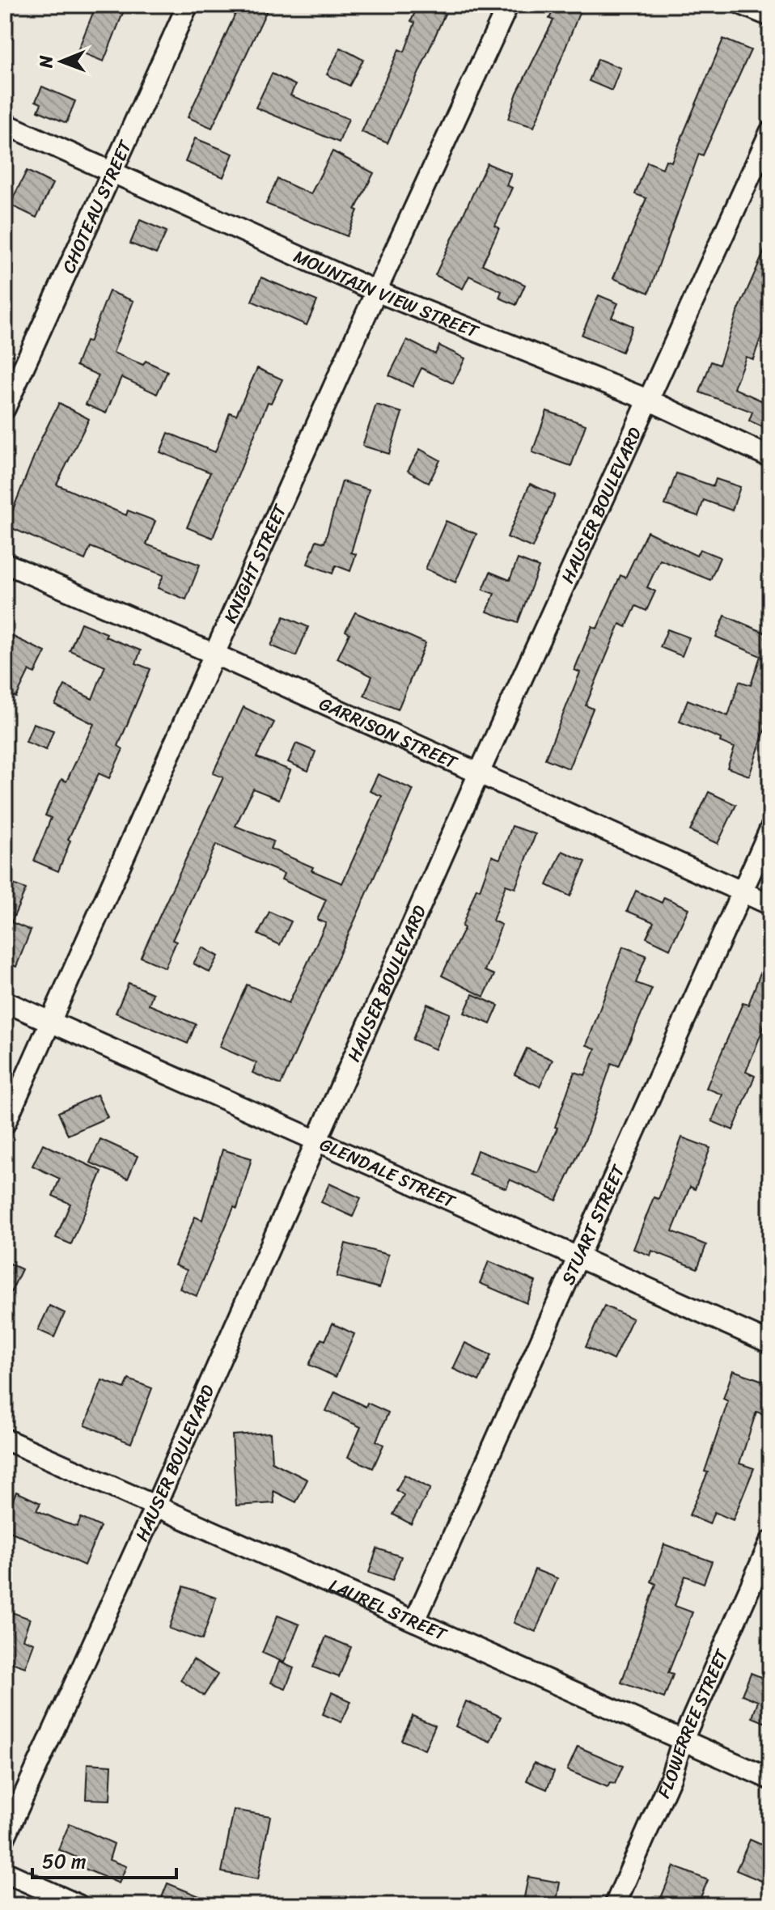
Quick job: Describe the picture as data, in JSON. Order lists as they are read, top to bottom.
{
  "streets": {
    "street": [
      "CHOTEAU STREET",
      "MOUNTAIN VIEW STREET",
      "HAUSER BOULEVARD",
      "KNIGHT STREET",
      "GARRISON STREET",
      "GLENDALE STREET",
      "STUART STREET",
      "LAUREL STREET",
      "FLOWERREE STREET"
    ]
  },
  "crossings": [
    ["CHOTEAU STREET", "MOUNTAIN VIEW STREET"],
    ["MOUNTAIN VIEW STREET", "HAUSER BOULEVARD"],
    ["MOUNTAIN VIEW STREET", "KNIGHT STREET"],
    ["HAUSER BOULEVARD", "GARRISON STREET"],
    ["HAUSER BOULEVARD", "GLENDALE STREET"],
    ["HAUSER BOULEVARD", "LAUREL STREET"],
    ["KNIGHT STREET", "GARRISON STREET"],
    ["KNIGHT STREET", "GLENDALE STREET"],
    ["GARRISON STREET", "STUART STREET"],
    ["GLENDALE STREET", "STUART STREET"],
    ["STUART STREET", "LAUREL STREET"],
    ["LAUREL STREET", "FLOWERREE STREET"]
  ],
  "scale_bar": "50 m",
  "north": "left"
}
